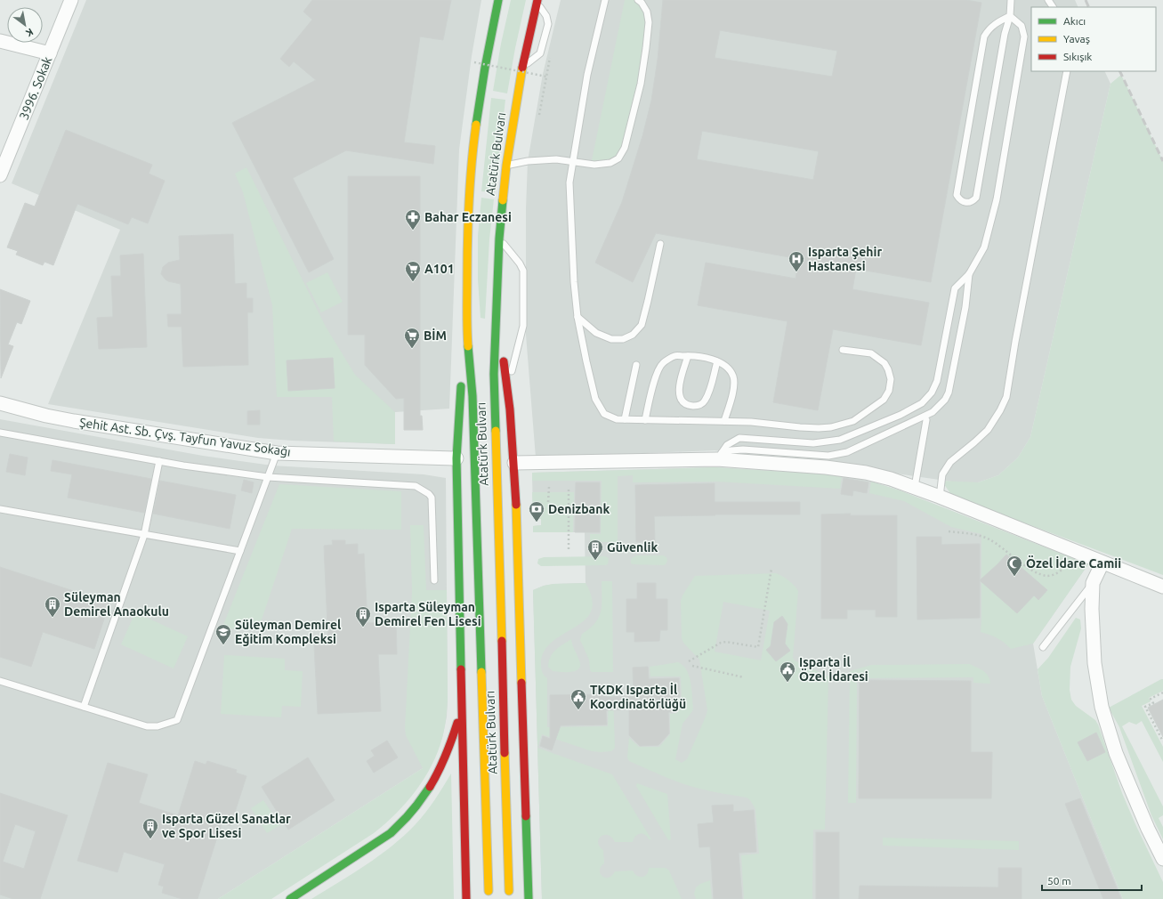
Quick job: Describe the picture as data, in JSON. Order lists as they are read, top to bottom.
{
  "streets": {
    "main road": ["Atatürk Bulvarı"],
    "street": ["3996. Sokak", "Şehit Ast. Sb. Çvş. Tayfun Yavuz Sokağı"]
  },
  "places": {
    "pharmacy": ["Bahar Eczanesi"],
    "hospital": ["Isparta Şehir Hastanesi"],
    "supermarket": ["A101", "BİM"],
    "bank": ["Denizbank"],
    "building": [
      "Güvenlik",
      "Süleyman Demirel Anaokulu",
      "Isparta Süleyman Demirel Fen Lisesi",
      "Isparta Güzel Sanatlar ve Spor Lisesi"
    ],
    "mosque": ["Özel İdare Camii"],
    "school or university": ["Süleyman Demirel Eğitim Kompleksi"],
    "public building": ["Isparta İl Özel İdaresi", "TKDK Isparta İl Koordinatörlüğü"]
  },
  "legend": ["Akıcı", "Yavaş", "Sıkışık"],
  "scale_bar": "50 m",
  "north": "bottom right"
}
